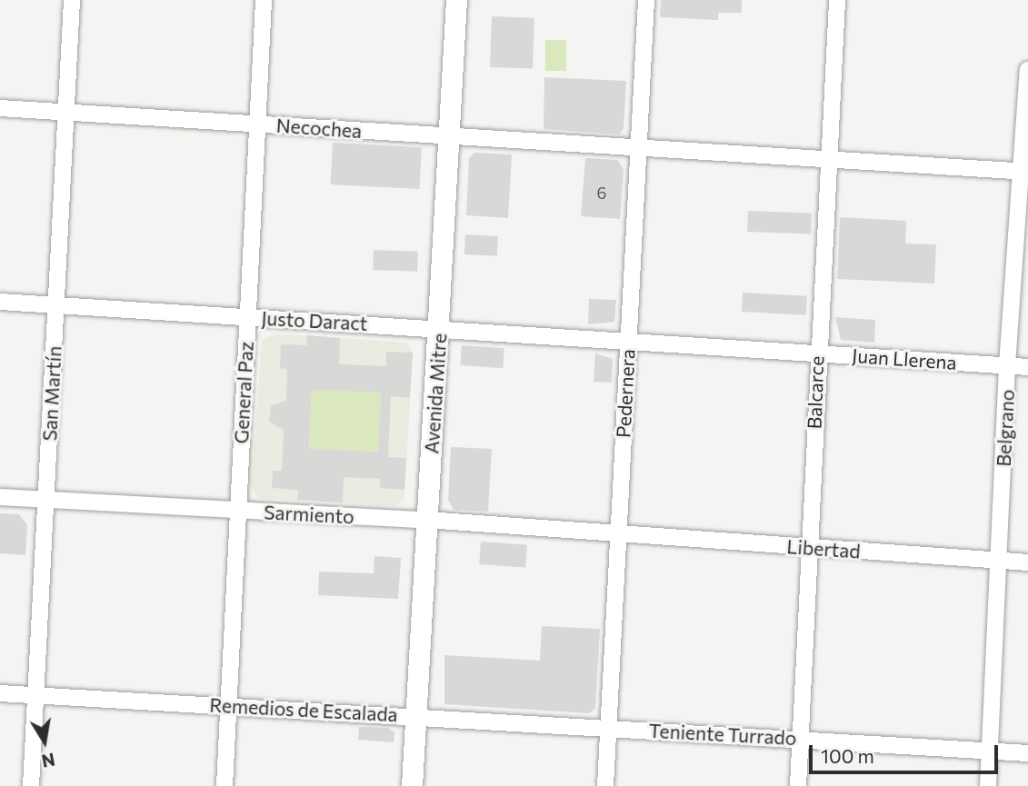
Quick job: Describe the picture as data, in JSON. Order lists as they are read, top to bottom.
{
  "streets": {
    "main road": ["Avenida Mitre"],
    "street": [
      "Necochea",
      "Justo Daract",
      "Juan Llerena",
      "General Paz",
      "Balcarce",
      "San Martín",
      "Pedernera",
      "Belgrano",
      "Sarmiento",
      "Libertad",
      "Remedios de Escalada",
      "Teniente Turrado"
    ]
  },
  "crossings": [
    ["Necochea", "General Paz"],
    ["Necochea", "Balcarce"],
    ["Necochea", "San Martín"],
    ["Necochea", "Avenida Mitre"],
    ["Necochea", "Pedernera"],
    ["Necochea", "Belgrano"],
    ["Justo Daract", "Juan Llerena"],
    ["Justo Daract", "General Paz"],
    ["Justo Daract", "San Martín"],
    ["Justo Daract", "Avenida Mitre"],
    ["Justo Daract", "Pedernera"],
    ["Juan Llerena", "Balcarce"],
    ["Juan Llerena", "Pedernera"],
    ["Juan Llerena", "Belgrano"],
    ["General Paz", "Sarmiento"],
    ["General Paz", "Remedios de Escalada"],
    ["Balcarce", "Libertad"],
    ["Balcarce", "Teniente Turrado"],
    ["San Martín", "Sarmiento"],
    ["San Martín", "Remedios de Escalada"],
    ["Avenida Mitre", "Sarmiento"],
    ["Avenida Mitre", "Remedios de Escalada"],
    ["Pedernera", "Sarmiento"],
    ["Pedernera", "Libertad"],
    ["Pedernera", "Remedios de Escalada"],
    ["Pedernera", "Teniente Turrado"],
    ["Belgrano", "Libertad"],
    ["Belgrano", "Teniente Turrado"],
    ["Sarmiento", "Libertad"],
    ["Remedios de Escalada", "Teniente Turrado"]
  ],
  "house_numbers": ["6"],
  "scale_bar": "100 m",
  "north": "bottom"
}
